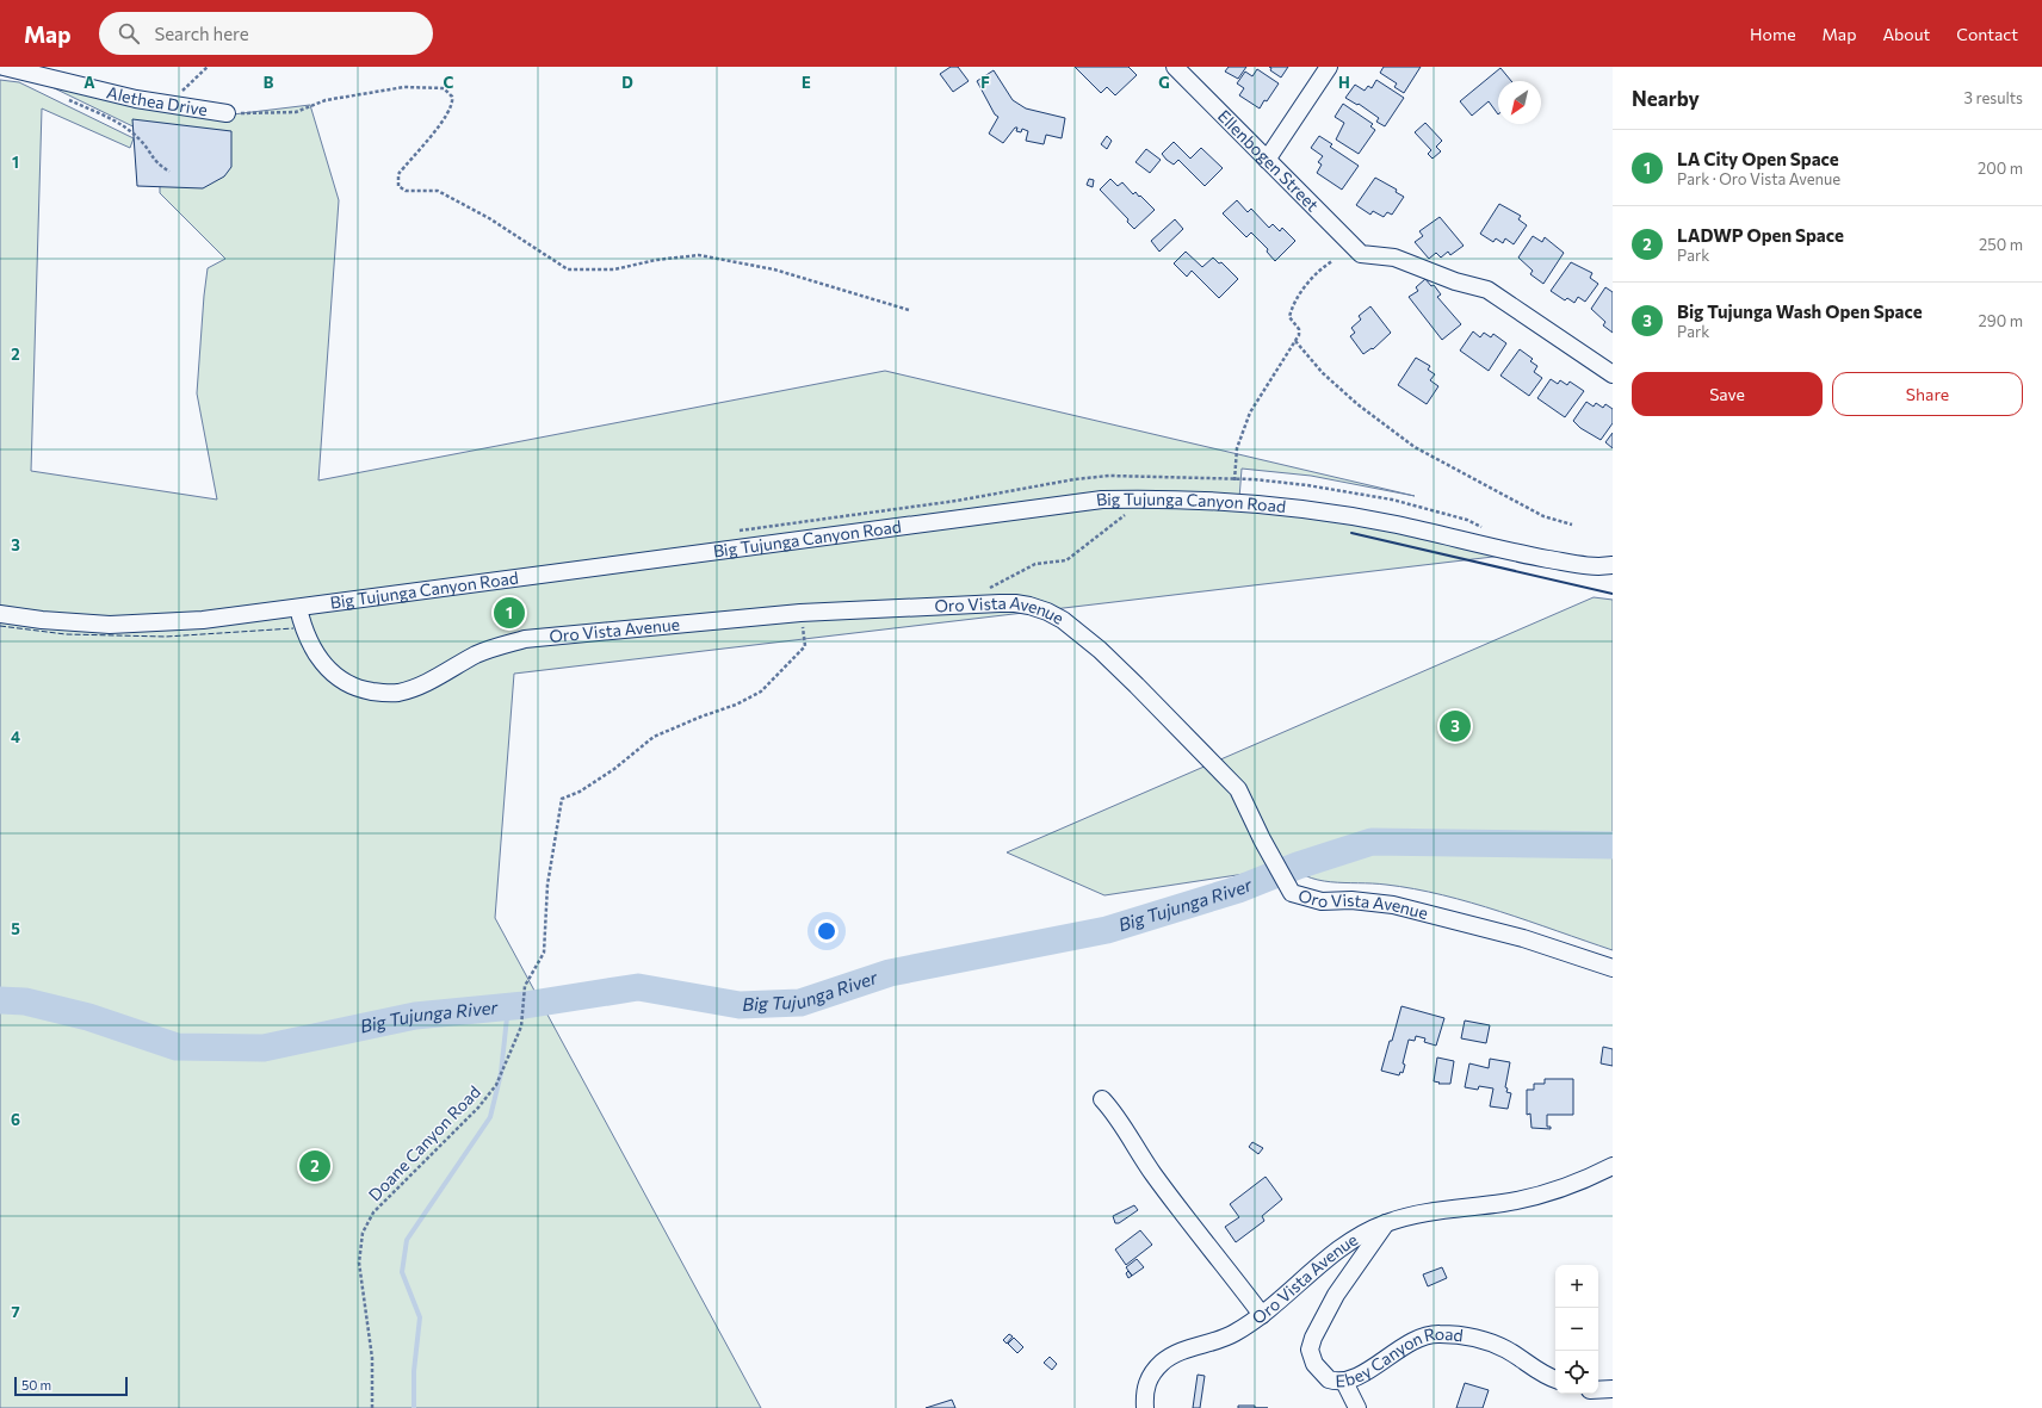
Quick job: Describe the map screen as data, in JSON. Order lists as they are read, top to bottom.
{
  "streets": {
    "street": [
      "Alethea Drive",
      "Ellenbogen Street",
      "Big Tujunga Canyon Road",
      "Oro Vista Avenue",
      "Ebey Canyon Road"
    ],
    "path": ["Doane Canyon Road"]
  },
  "crossings": [
    ["Big Tujunga Canyon Road", "Oro Vista Avenue"],
    ["Oro Vista Avenue", "Doane Canyon Road"],
    ["Oro Vista Avenue", "Ebey Canyon Road"]
  ],
  "water": ["Big Tujunga River"],
  "scale_bar": "50 m",
  "north": "bottom left",
  "page": {
    "header": "Map",
    "search": "Search here",
    "nav": [
      "Home",
      "Map",
      "About",
      "Contact"
    ],
    "heading": ["Nearby", "3 results"],
    "list": [
      {
        "mark": "1",
        "name": "LA City Open Space",
        "note": "Park · Oro Vista Avenue",
        "value": "200 m"
      },
      {
        "mark": "2",
        "name": "LADWP Open Space",
        "note": "Park",
        "value": "250 m"
      },
      {
        "mark": "3",
        "name": "Big Tujunga Wash Open Space",
        "note": "Park",
        "value": "290 m"
      }
    ],
    "buttons": ["Save", "Share"],
    "pins": ["1", "3", "2"],
    "map_buttons": ["+", "−"],
    "scale": "50 m"
  },
  "grid": {
    "columns": [
      "A",
      "B",
      "C",
      "D",
      "E",
      "F",
      "G",
      "H"
    ],
    "rows": [
      "1",
      "2",
      "3",
      "4",
      "5",
      "6",
      "7"
    ]
  }
}
